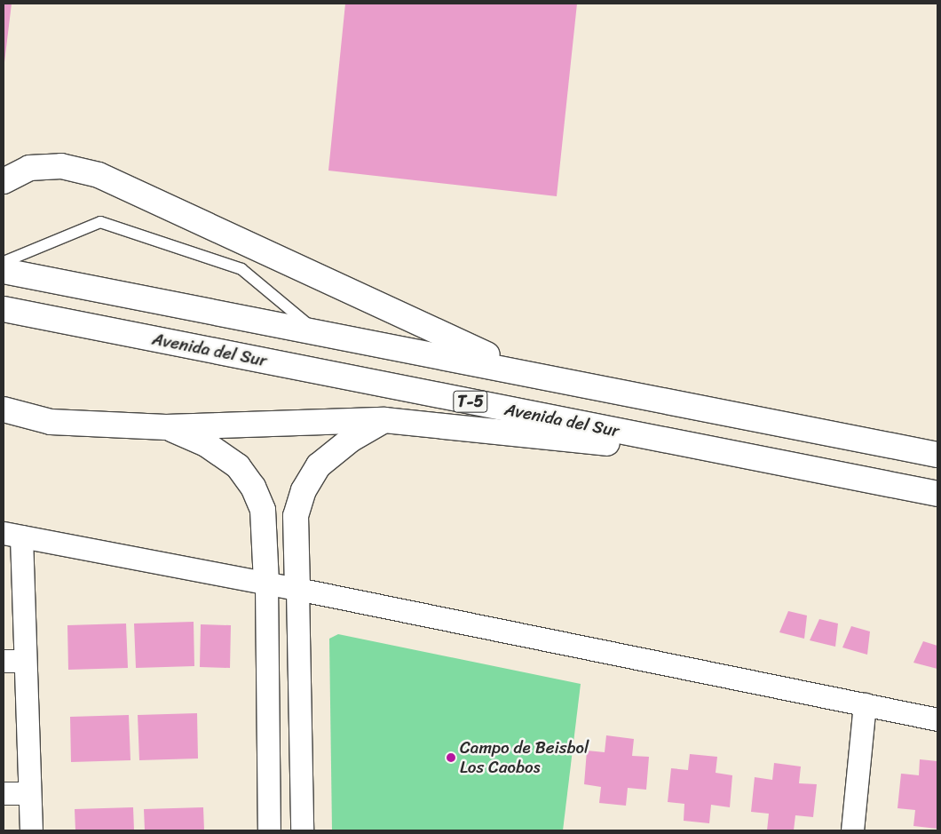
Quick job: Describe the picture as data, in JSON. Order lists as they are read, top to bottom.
{
  "streets": {
    "highway": ["Avenida del Sur", "T-5"]
  },
  "crossings": [
    ["Avenida del Sur", "T-5"]
  ],
  "places": ["Campo de Beisbol Los Caobos"]
}
